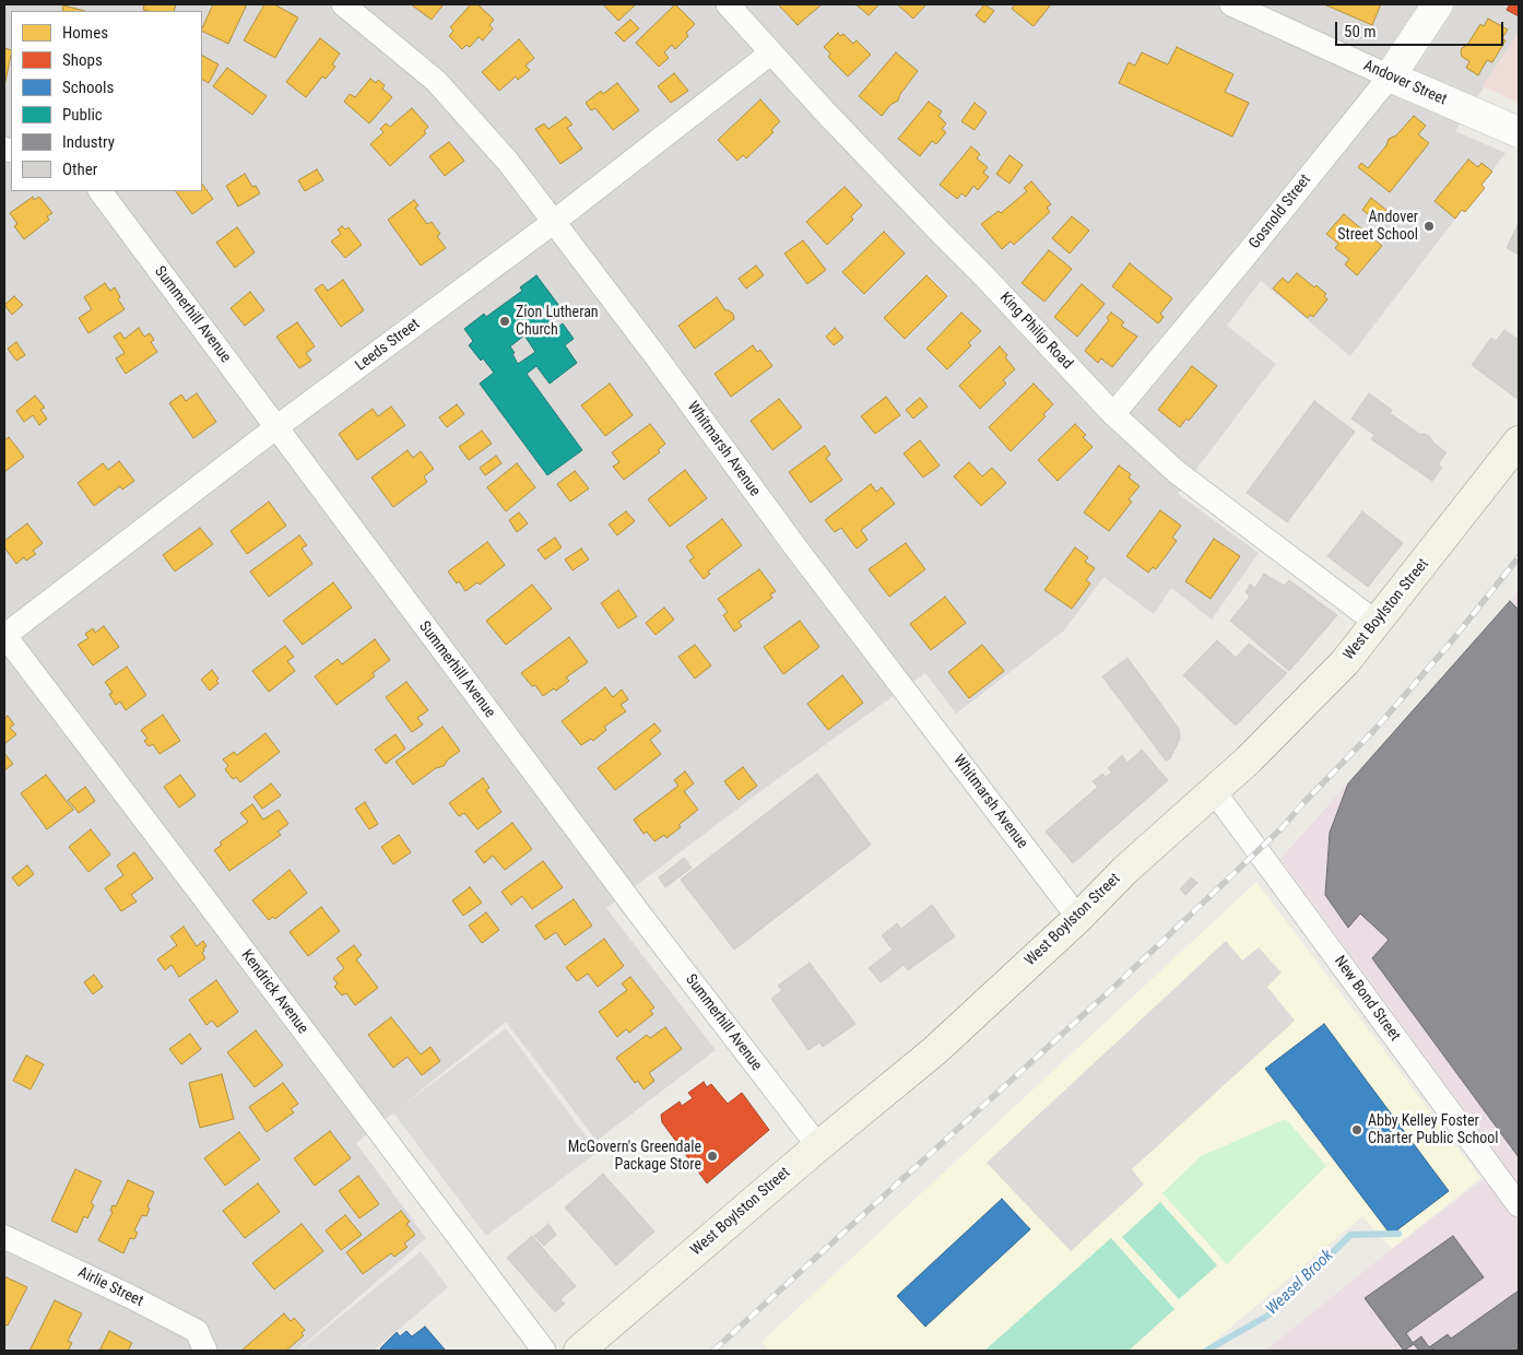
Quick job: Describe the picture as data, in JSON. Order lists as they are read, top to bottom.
{
  "streets": {
    "main road": ["West Boylston Street"],
    "street": [
      "Andover Street",
      "Gosnold Street",
      "Summerhill Avenue",
      "King Philip Road",
      "Leeds Street",
      "Whitmarsh Avenue",
      "Kendrick Avenue",
      "New Bond Street",
      "Airlie Street"
    ]
  },
  "crossings": [
    ["Andover Street", "Gosnold Street"],
    ["Gosnold Street", "King Philip Road"],
    ["Summerhill Avenue", "Leeds Street"],
    ["Summerhill Avenue", "West Boylston Street"],
    ["King Philip Road", "Leeds Street"],
    ["King Philip Road", "West Boylston Street"],
    ["Leeds Street", "Whitmarsh Avenue"],
    ["Leeds Street", "Kendrick Avenue"],
    ["Whitmarsh Avenue", "West Boylston Street"],
    ["West Boylston Street", "New Bond Street"]
  ],
  "water": ["Weasel Brook"],
  "places": [
    "Andover Street School",
    "Zion Lutheran Church",
    "Abby Kelley Foster Charter Public School",
    "McGovern's Greendale Package Store"
  ],
  "legend": [
    "Homes",
    "Shops",
    "Schools",
    "Public",
    "Industry",
    "Other"
  ],
  "scale_bar": "50 m"
}
